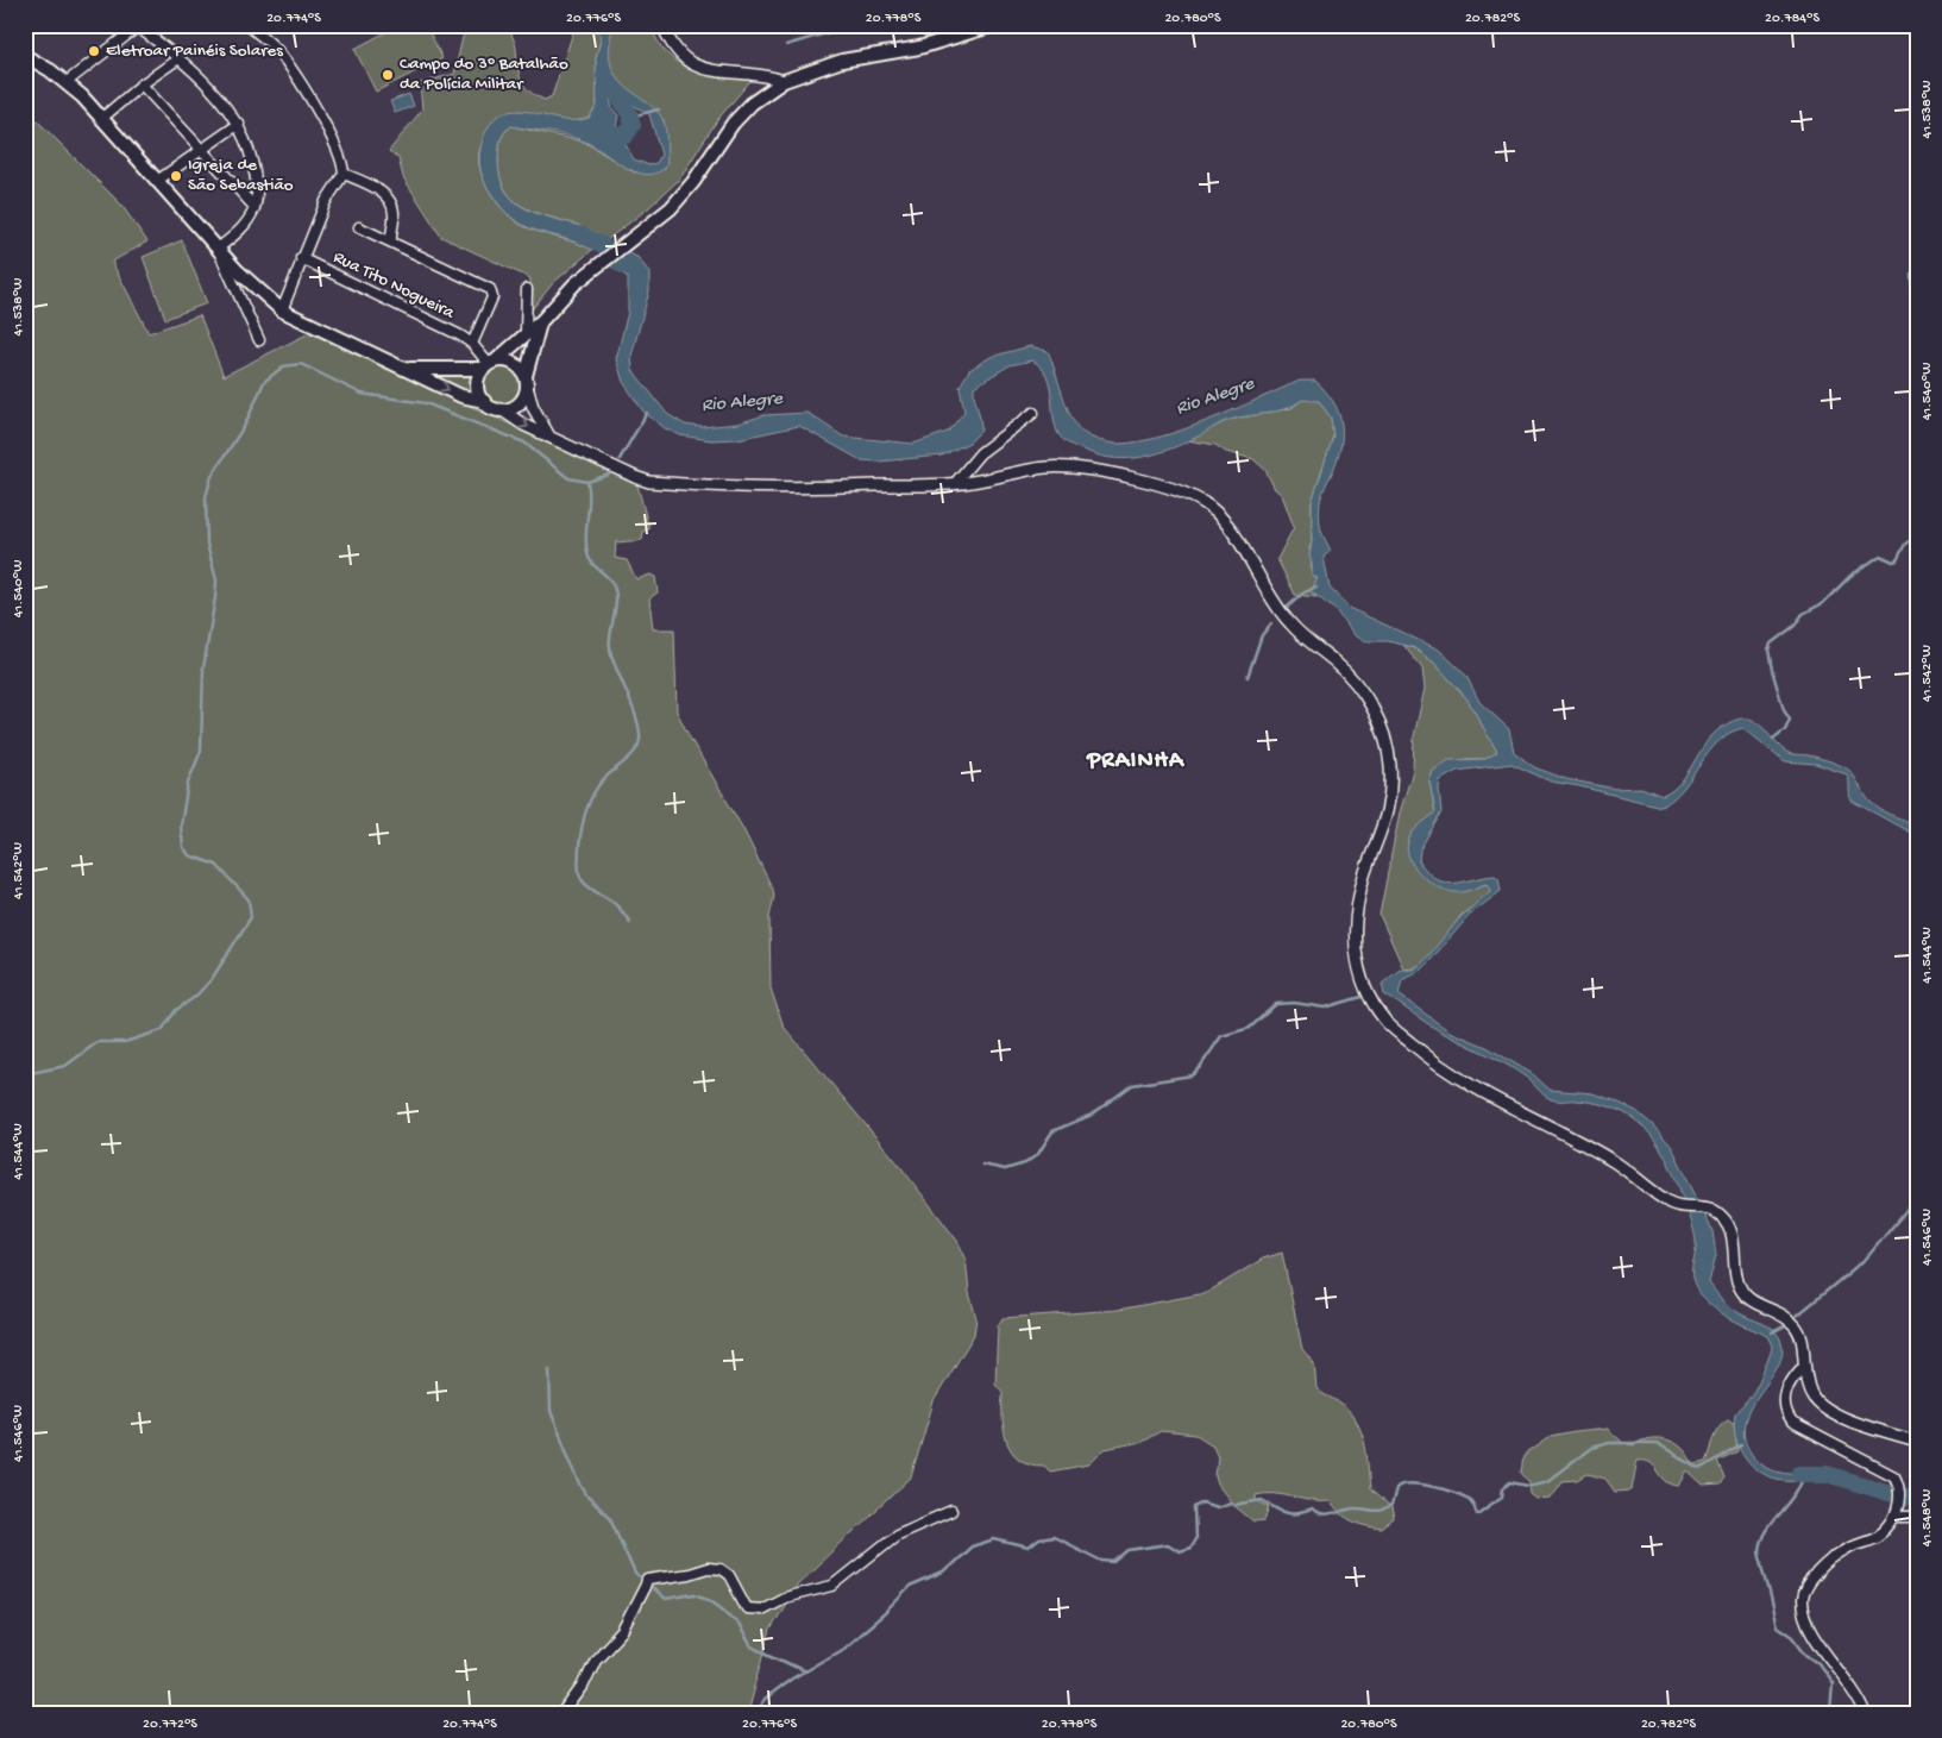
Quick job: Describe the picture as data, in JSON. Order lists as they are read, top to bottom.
{
  "streets": {
    "street": ["Rua Tito Nogueira"]
  },
  "districts": ["PRAINHA"],
  "water": ["Rio Alegre"],
  "places": ["Eletroar Painéis Solares", "Campo do 3º Batalhão da Polícia Militar", "Igreja de São Sebastião"],
  "coordinates": [
    "20.774°S",
    "20.776°S",
    "20.778°S",
    "20.780°S",
    "20.782°S",
    "20.784°S",
    "41.538°W",
    "41.540°W",
    "41.542°W",
    "41.544°W",
    "41.546°W",
    "41.548°W",
    "20.772°S"
  ]
}
